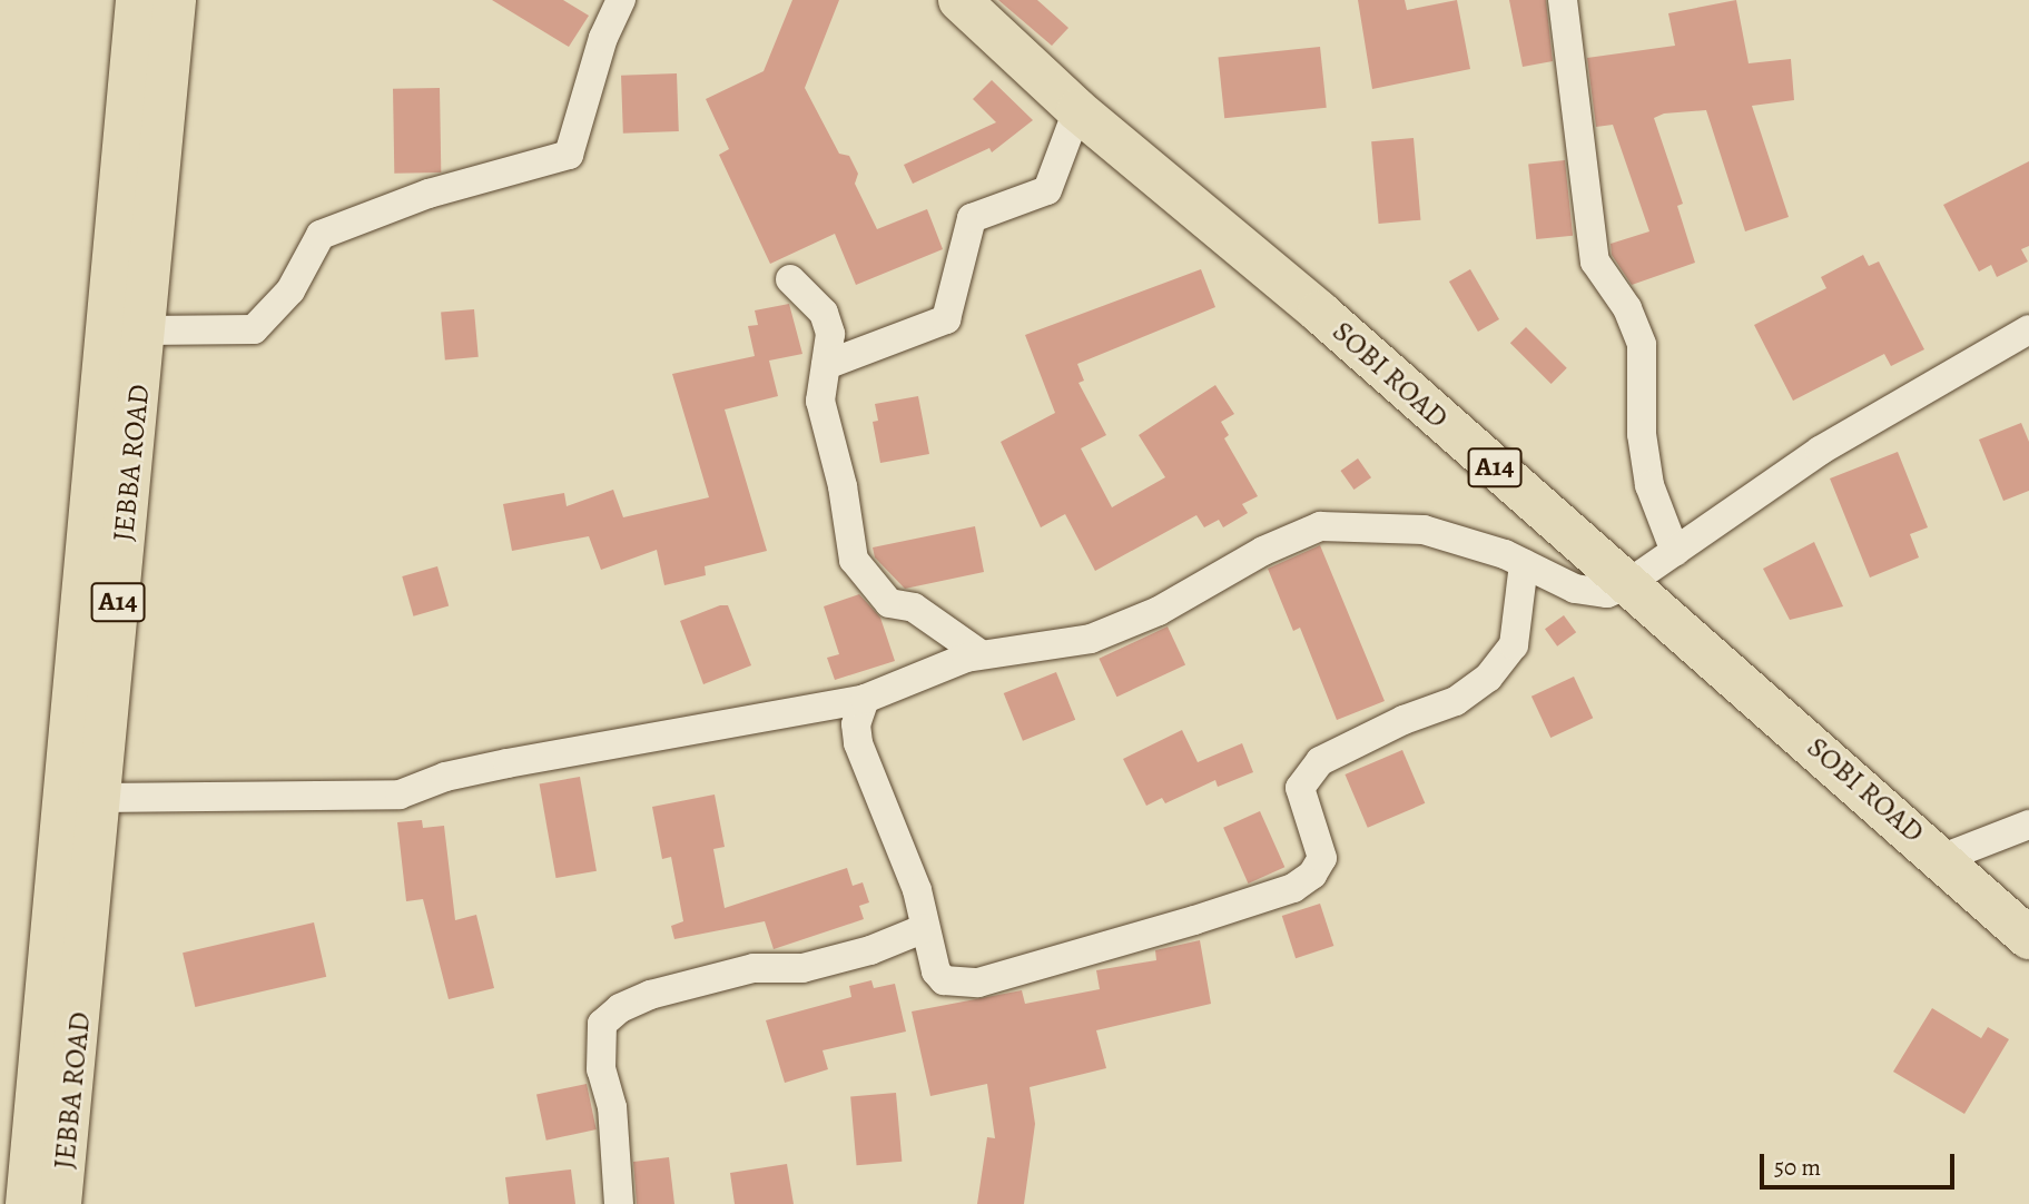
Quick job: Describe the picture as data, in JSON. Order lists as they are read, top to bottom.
{
  "streets": {
    "highway": ["SOBI ROAD", "JEBBA ROAD", "A14"]
  },
  "scale_bar": "50 m"
}
